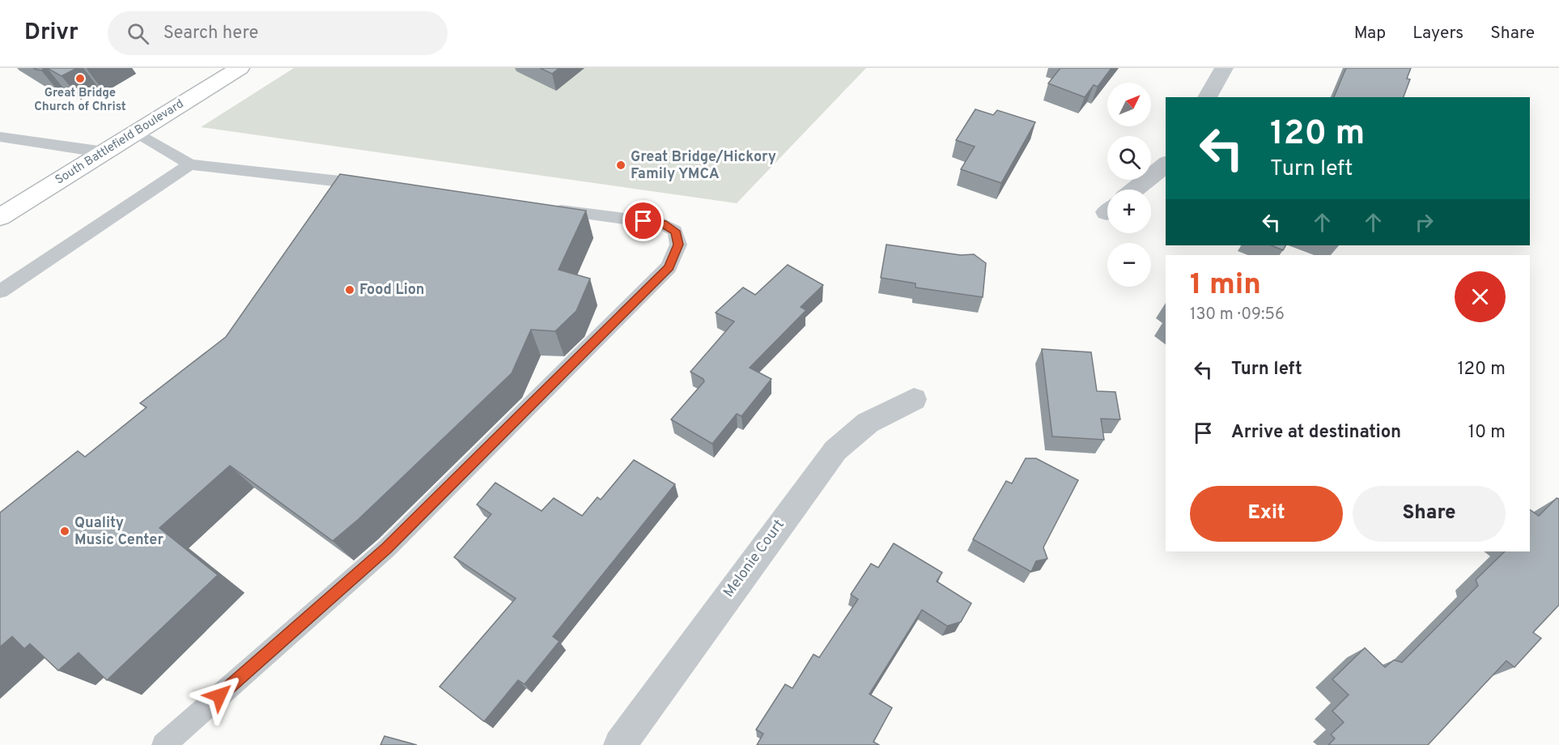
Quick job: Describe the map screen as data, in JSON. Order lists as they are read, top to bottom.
{
  "streets": {
    "main road": ["South Battlefield Boulevard"],
    "street": ["Melonie Court"]
  },
  "places": [
    "Great Bridge Church of Christ",
    "Great Bridge/Hickory Family YMCA",
    "Food Lion",
    "Quality Music Center"
  ],
  "north": "top right",
  "page": {
    "header": "Drivr",
    "search": "Search here",
    "nav": ["Map", "Layers", "Share"],
    "map_buttons": ["+", "−"],
    "turn": ["120 m", "Turn left"],
    "heading": ["1 min", "130 m · 09:56"],
    "list": [
      {
        "name": "Turn left",
        "value": "120 m"
      },
      {
        "name": "Arrive at destination",
        "value": "10 m"
      }
    ],
    "buttons": ["Exit", "Share"]
  }
}
